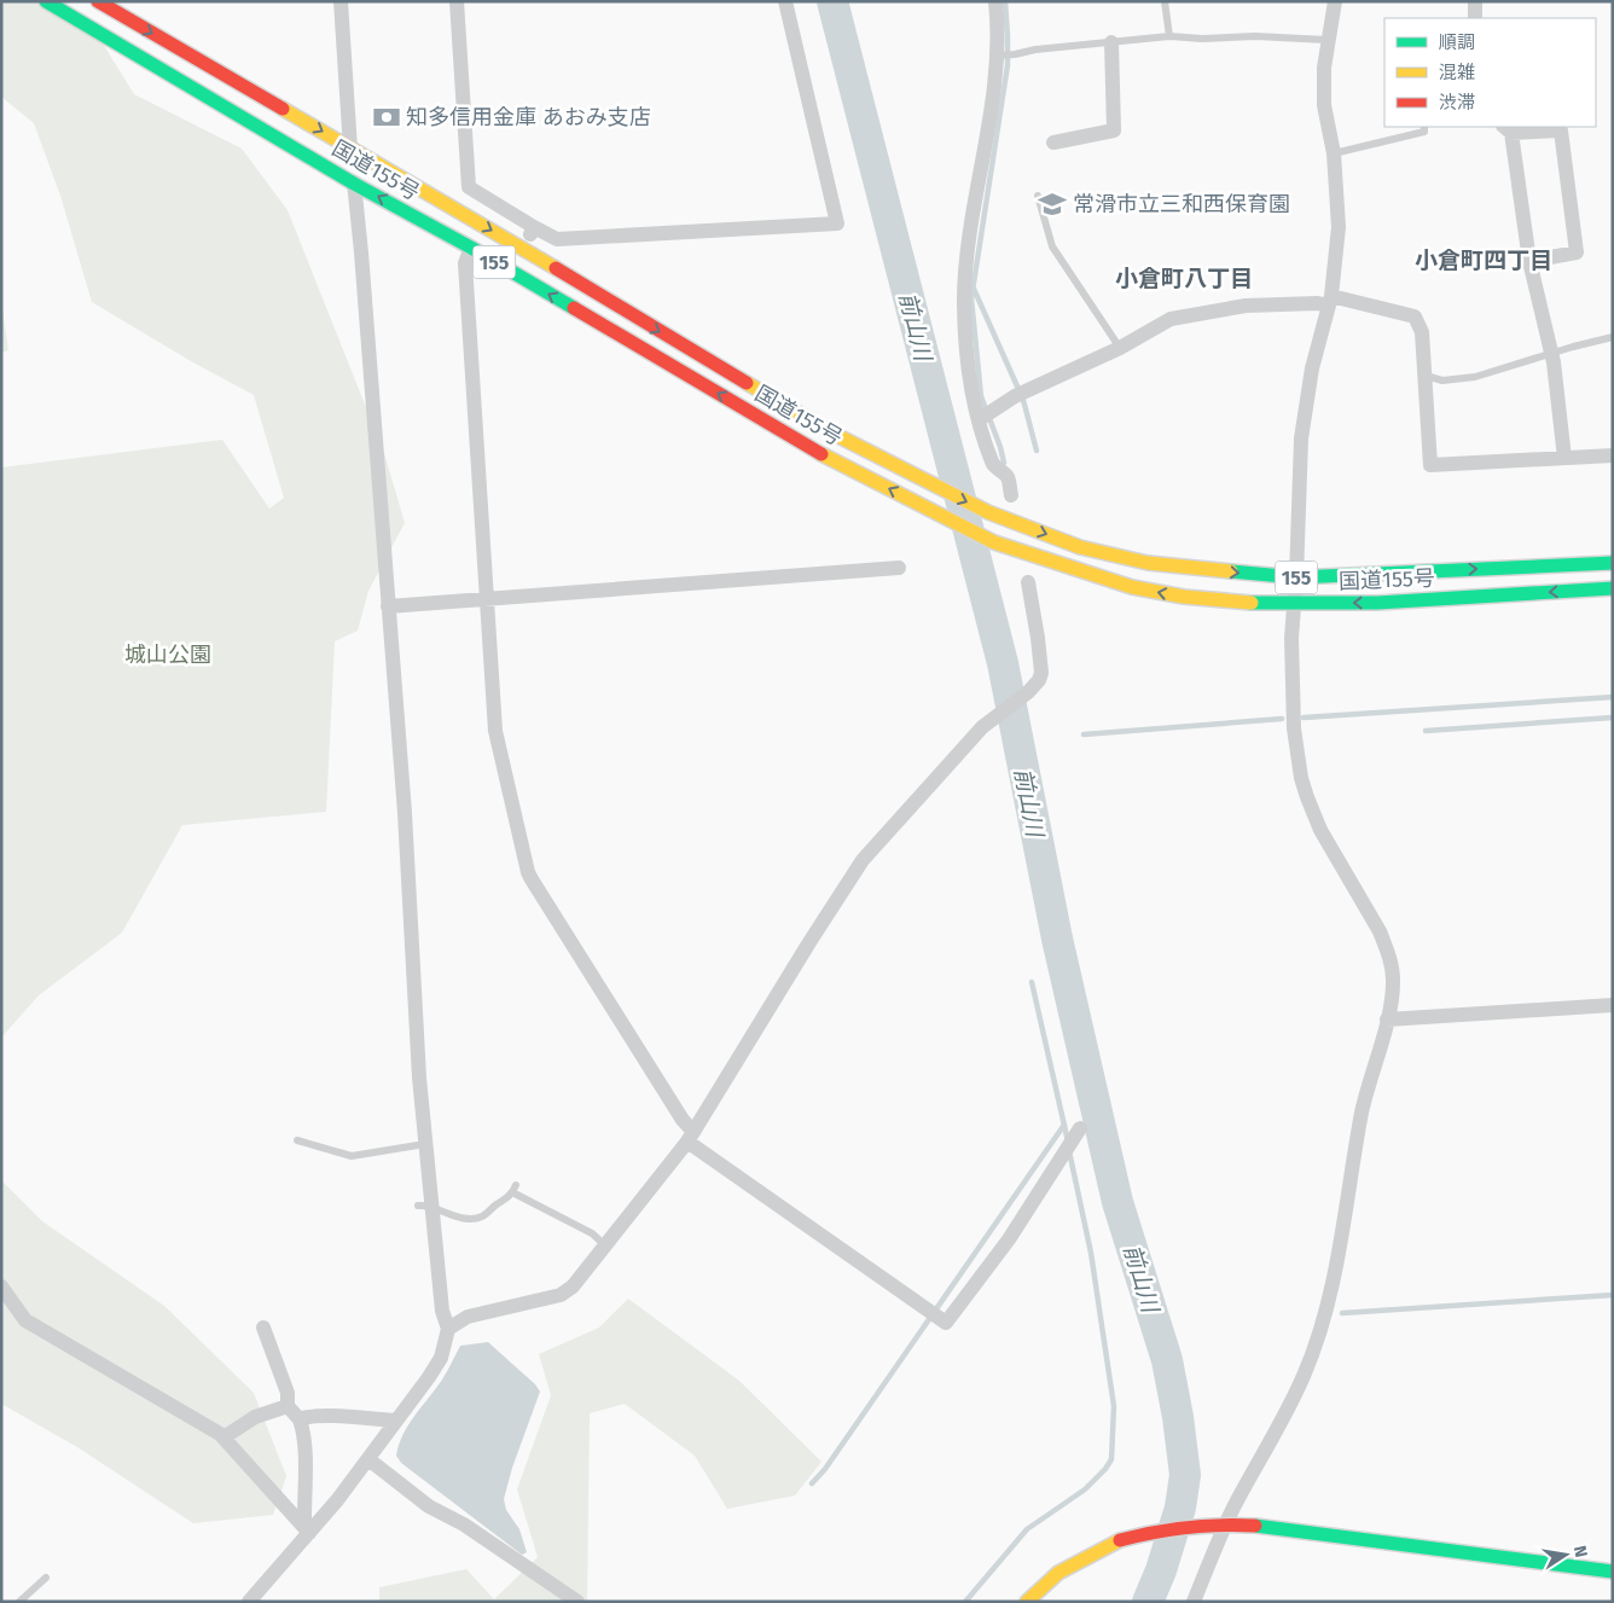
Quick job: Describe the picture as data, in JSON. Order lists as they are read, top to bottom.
{
  "streets": {
    "main road": ["国道155号", "155"]
  },
  "districts": ["小倉町四丁目", "小倉町八丁目"],
  "water": ["前山川"],
  "parks": ["城山公園"],
  "places": {
    "bank": ["知多信用金庫 あおみ支店"],
    "school or university": ["常滑市立三和西保育園"]
  },
  "legend": ["順調", "混雑", "渋滞"],
  "north": "right"
}
